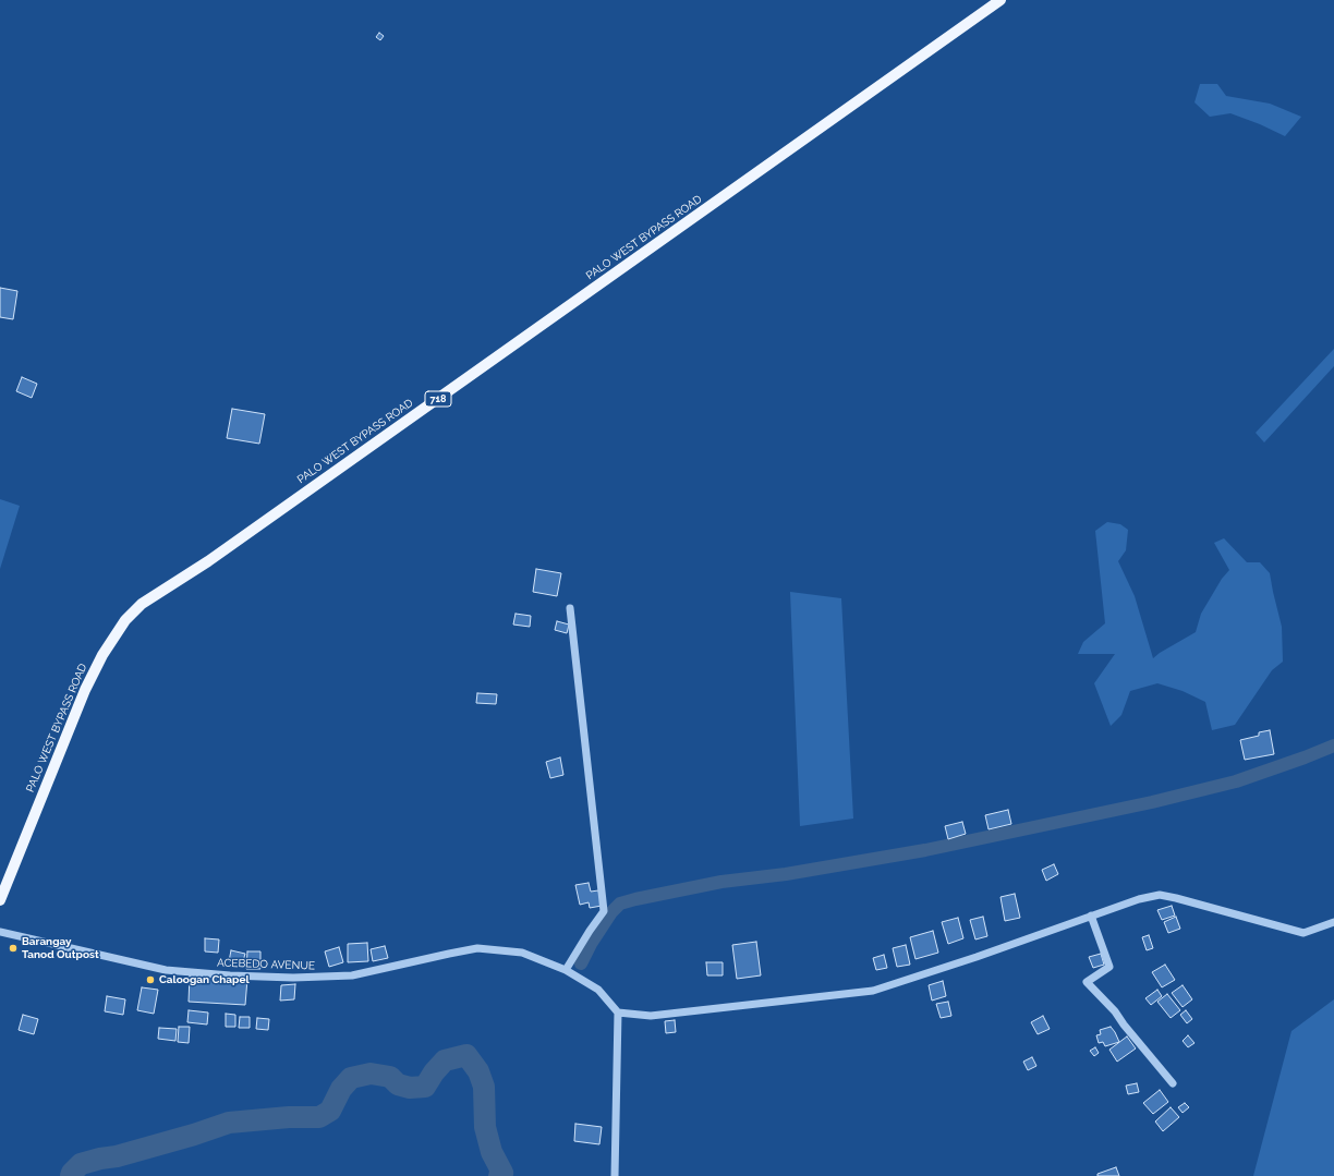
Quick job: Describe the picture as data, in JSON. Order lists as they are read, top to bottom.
{
  "streets": {
    "main road": ["PALO WEST BYPASS ROAD", "718"],
    "street": ["ACEBEDO AVENUE"]
  },
  "places": ["Barangay Tanod Outpost", "Caloogan Chapel"]
}
